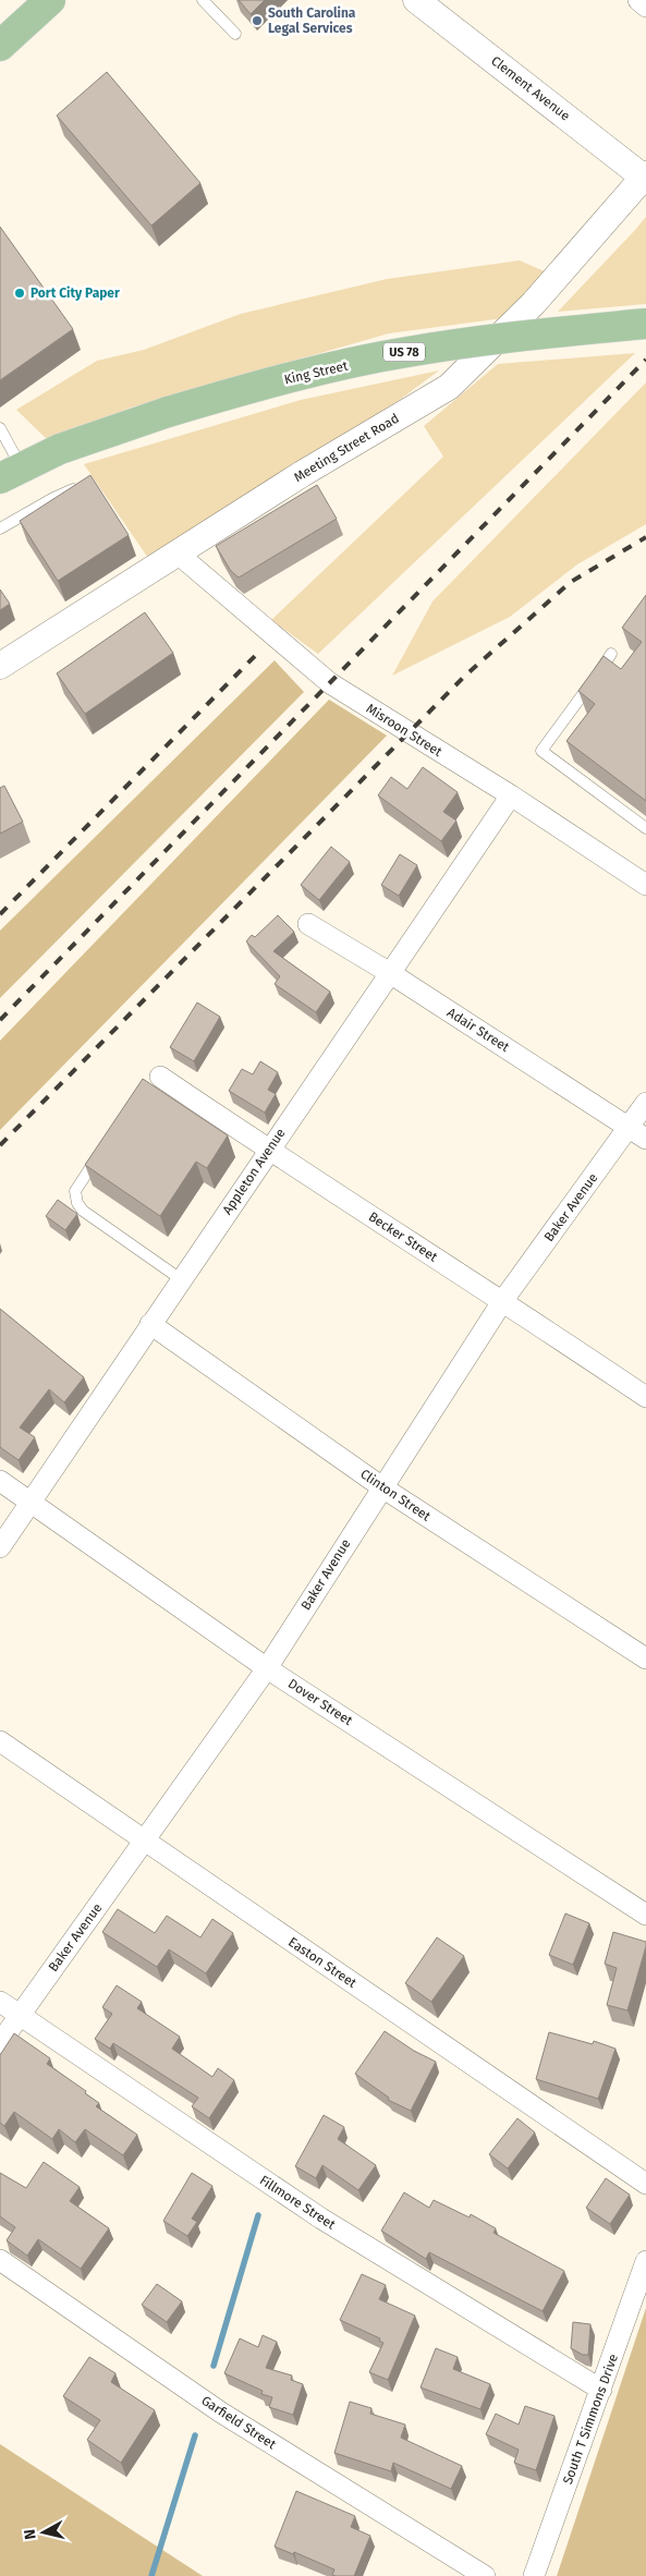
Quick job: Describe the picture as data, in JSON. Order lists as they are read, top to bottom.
{
  "streets": {
    "main road": ["US 78", "King Street"],
    "street": [
      "Clement Avenue",
      "Meeting Street Road",
      "Misroon Street",
      "Adair Street",
      "Appleton Avenue",
      "Baker Avenue",
      "Becker Street",
      "Clinton Street",
      "Dover Street",
      "Easton Street",
      "Fillmore Street",
      "South T Simmons Drive",
      "Garfield Street"
    ]
  },
  "crossings": [
    ["Clement Avenue", "Meeting Street Road"],
    ["Meeting Street Road", "Misroon Street"],
    ["Misroon Street", "Appleton Avenue"],
    ["Adair Street", "Appleton Avenue"],
    ["Adair Street", "Baker Avenue"],
    ["Appleton Avenue", "Becker Street"],
    ["Appleton Avenue", "Clinton Street"],
    ["Appleton Avenue", "Dover Street"],
    ["Baker Avenue", "Becker Street"],
    ["Baker Avenue", "Clinton Street"],
    ["Baker Avenue", "Dover Street"],
    ["Baker Avenue", "Easton Street"],
    ["Baker Avenue", "Fillmore Street"],
    ["Fillmore Street", "South T Simmons Drive"]
  ],
  "places": ["South Carolina Legal Services", "Port City Paper"],
  "north": "left"
}
